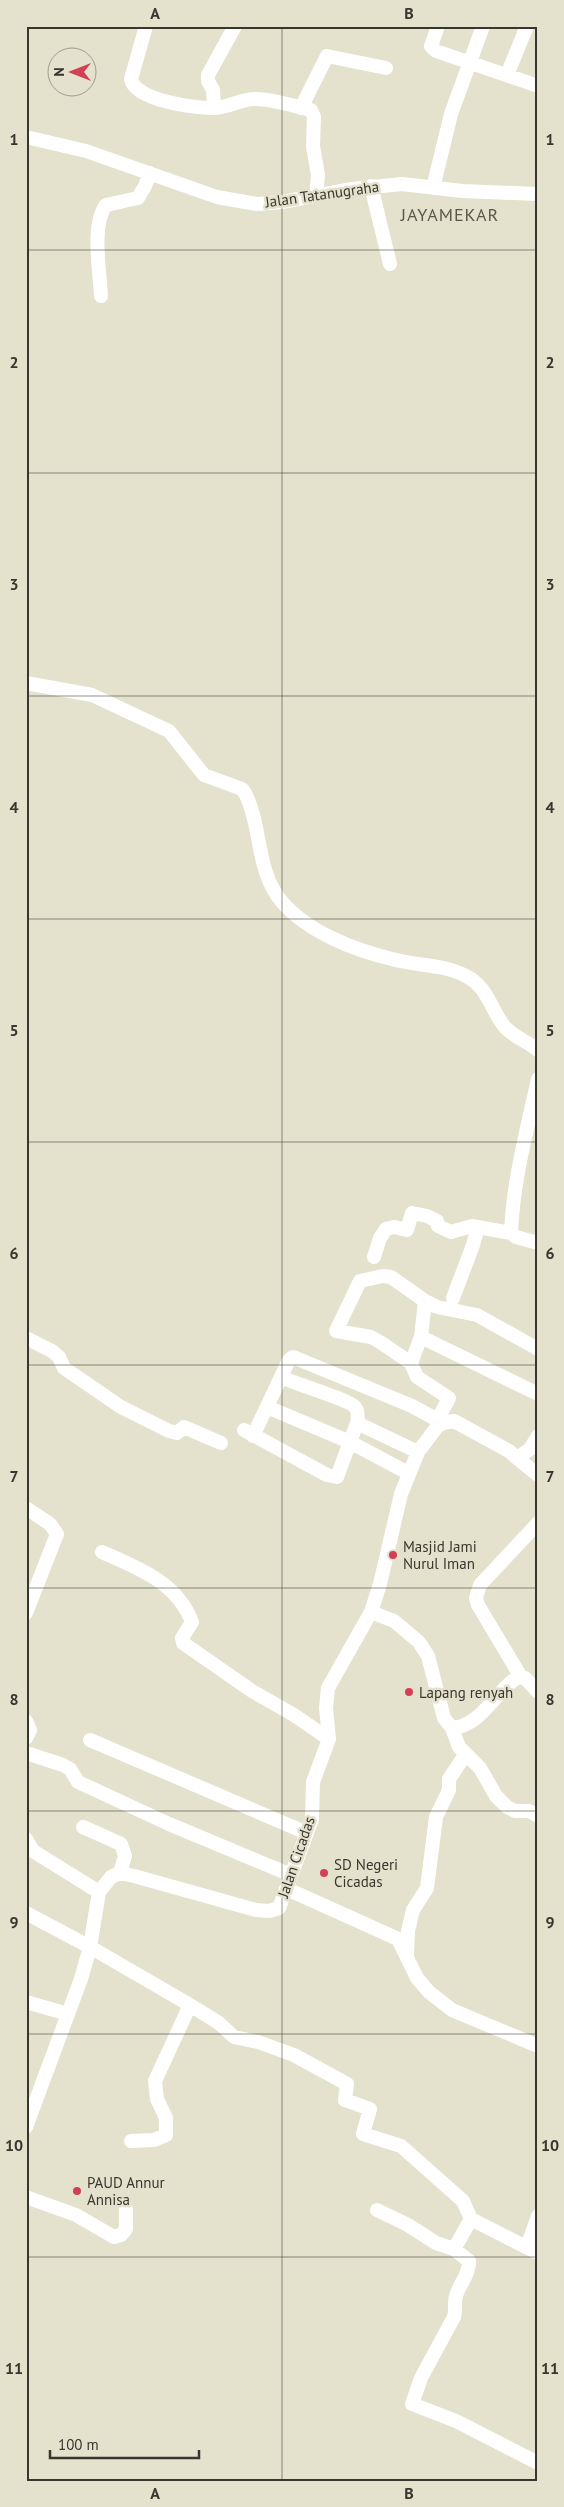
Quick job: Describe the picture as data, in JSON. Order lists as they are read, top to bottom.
{
  "streets": {
    "street": ["Jalan Tatanugraha", "Jalan Cicadas"]
  },
  "districts": ["JAYAMEKAR"],
  "places": [
    "Masjid Jami Nurul Iman",
    "Lapang renyah",
    "SD Negeri Cicadas",
    "PAUD Annur Annisa"
  ],
  "scale_bar": "100 m",
  "north": "left",
  "grid": {
    "columns": ["A", "B"],
    "rows": [
      "1",
      "2",
      "3",
      "4",
      "5",
      "6",
      "7",
      "8",
      "9",
      "10",
      "11"
    ]
  }
}
